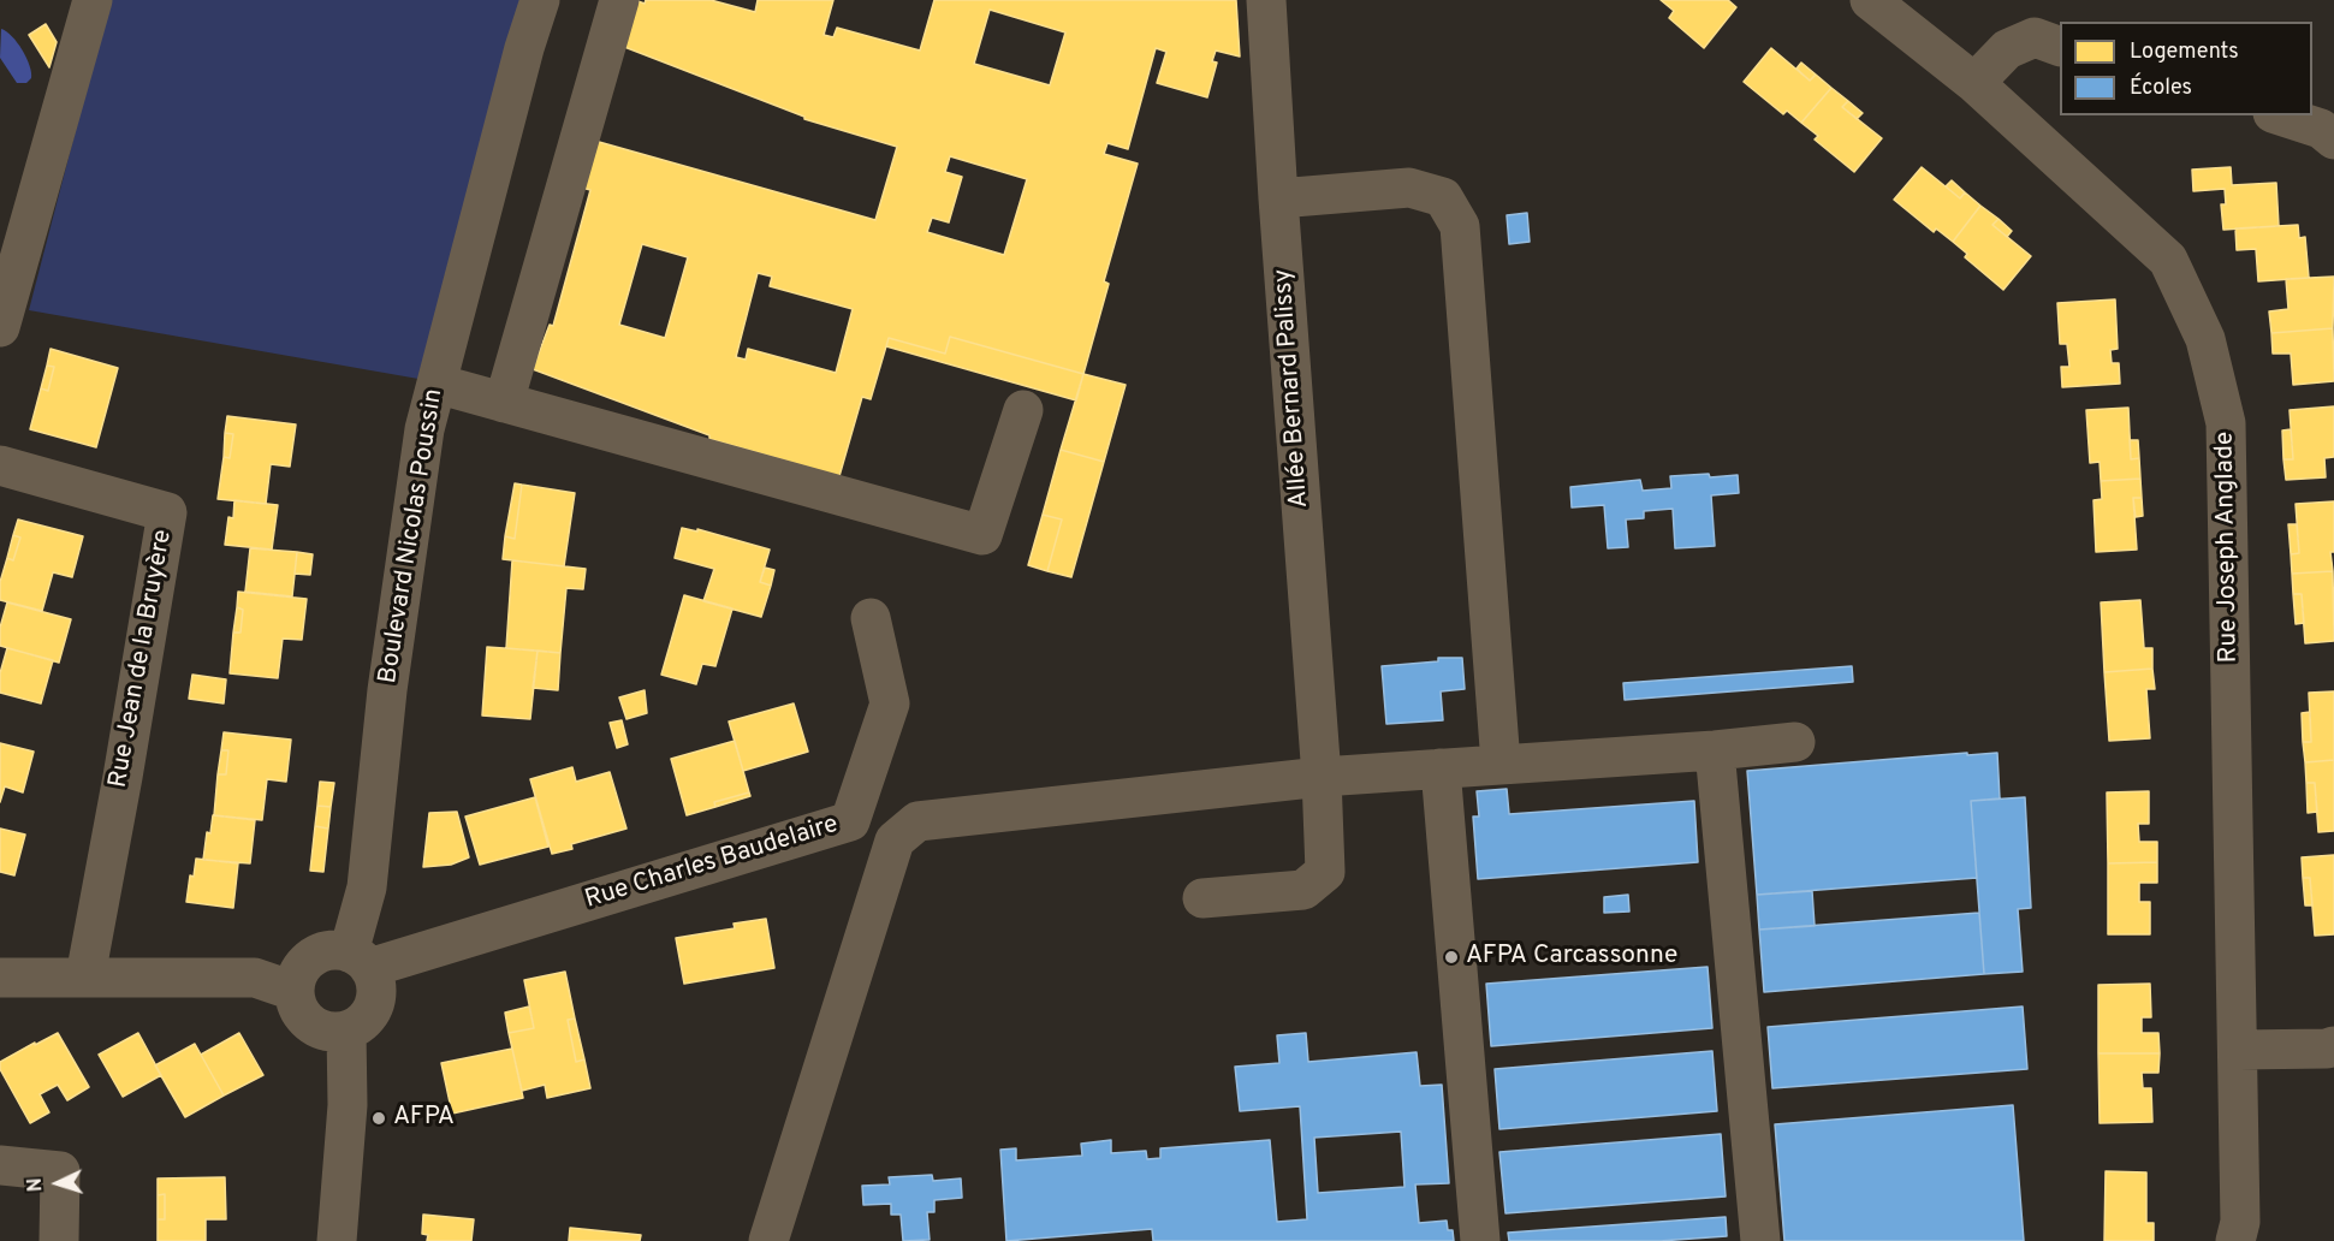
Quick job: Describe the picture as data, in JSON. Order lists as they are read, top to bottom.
{
  "streets": {
    "street": [
      "Allée Bernard Palissy",
      "Boulevard Nicolas Poussin",
      "Rue Joseph Anglade",
      "Rue Jean de la Bruyère",
      "Rue Charles Baudelaire"
    ]
  },
  "crossings": [
    ["Boulevard Nicolas Poussin", "Rue Charles Baudelaire"]
  ],
  "places": ["AFPA Carcassonne", "AFPA"],
  "legend": ["Logements", "Écoles"],
  "north": "left"
}
